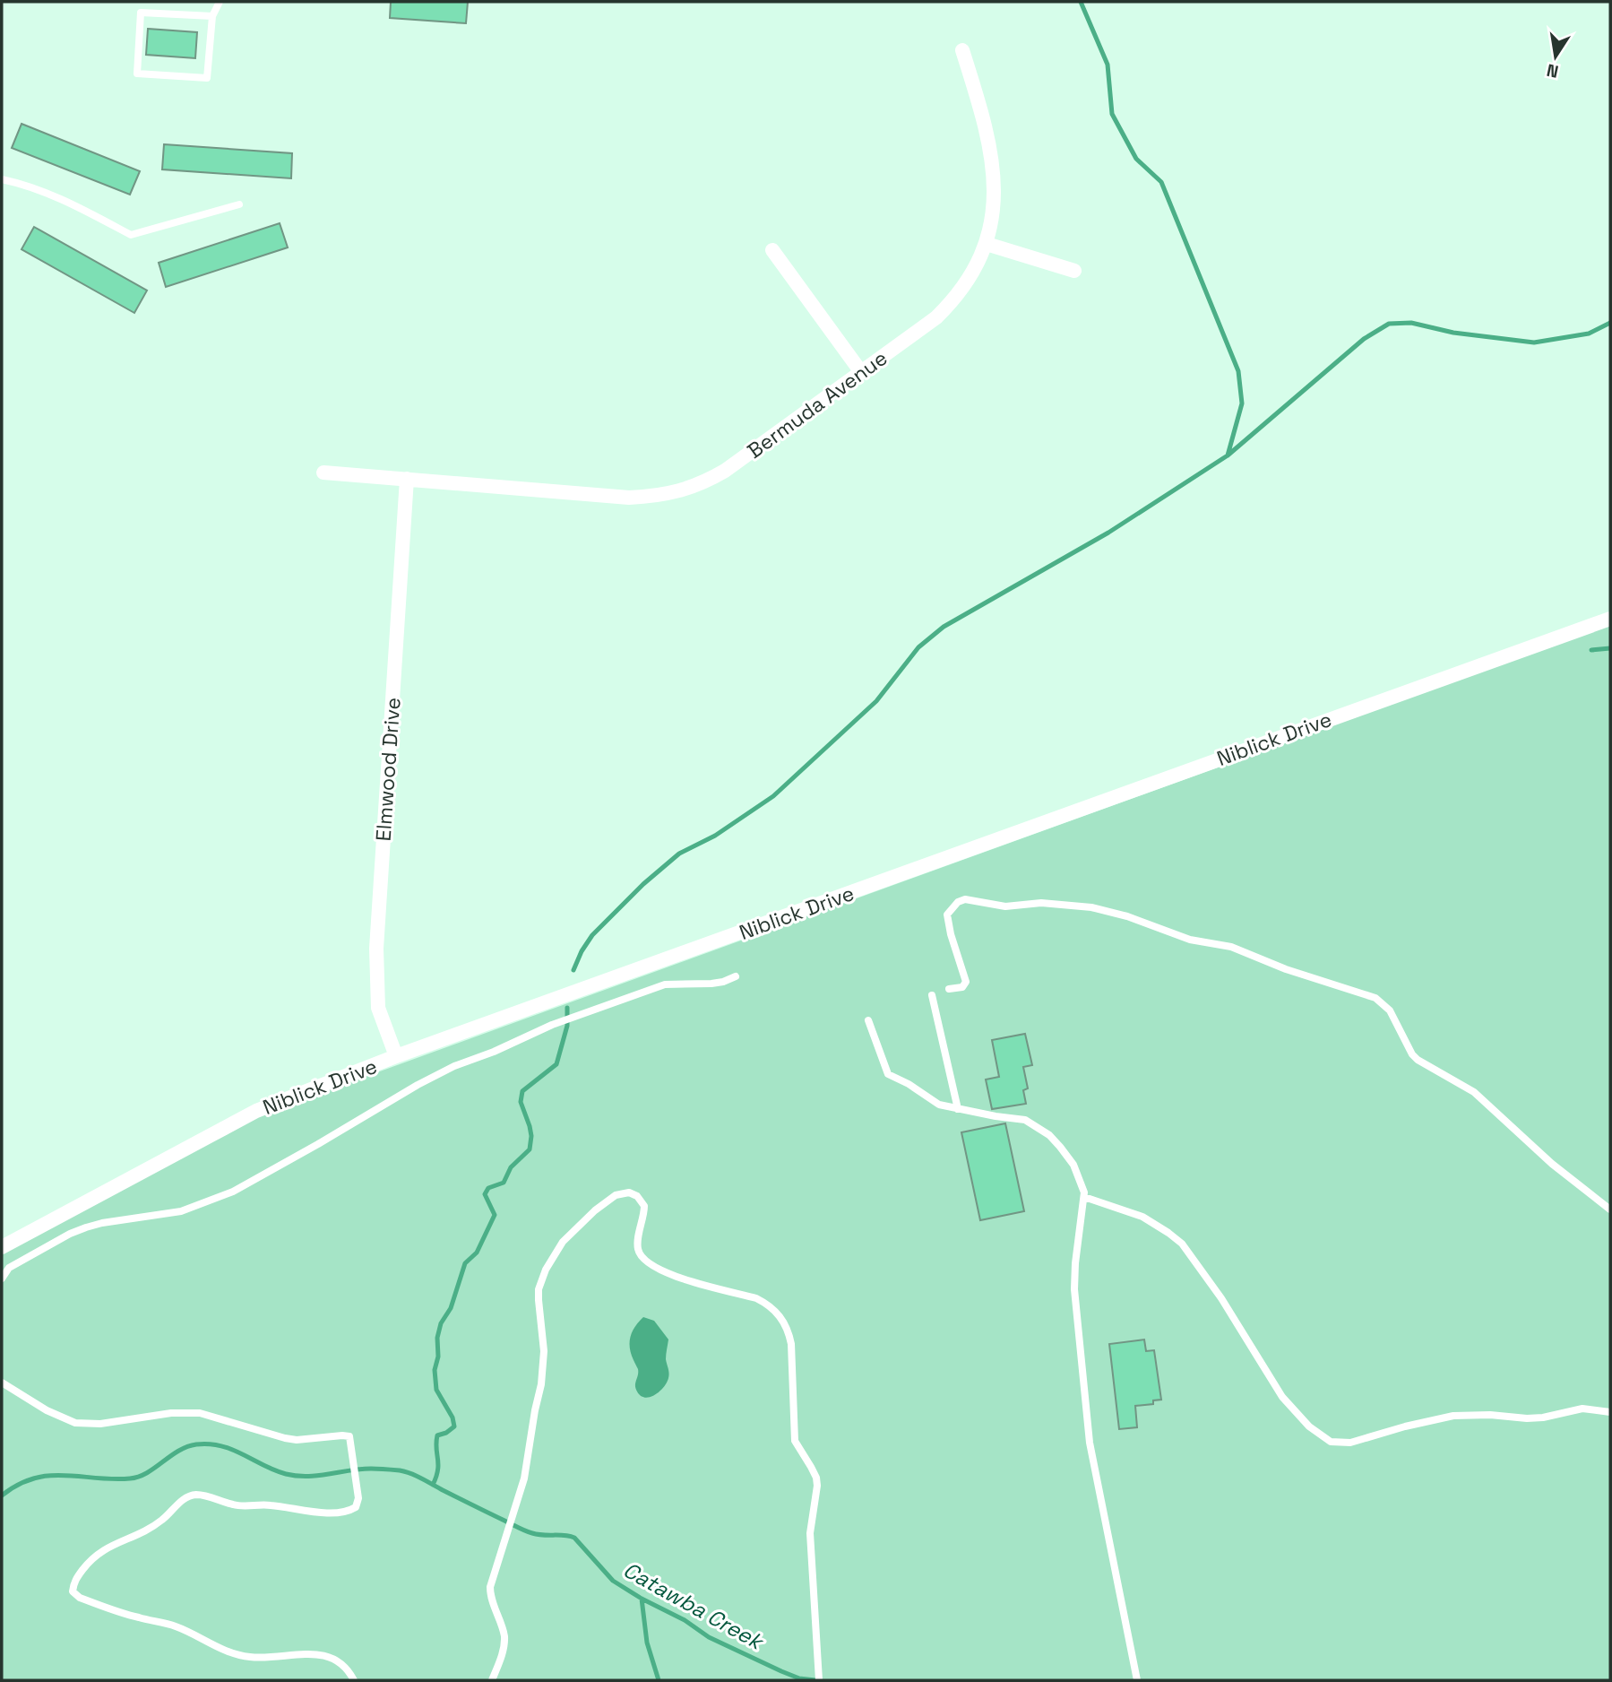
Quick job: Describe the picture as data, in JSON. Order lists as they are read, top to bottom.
{
  "streets": {
    "street": ["Bermuda Avenue", "Niblick Drive", "Elmwood Drive"]
  },
  "crossings": [
    ["Bermuda Avenue", "Elmwood Drive"],
    ["Niblick Drive", "Elmwood Drive"]
  ],
  "water": ["Catawba Creek"],
  "north": "bottom"
}
